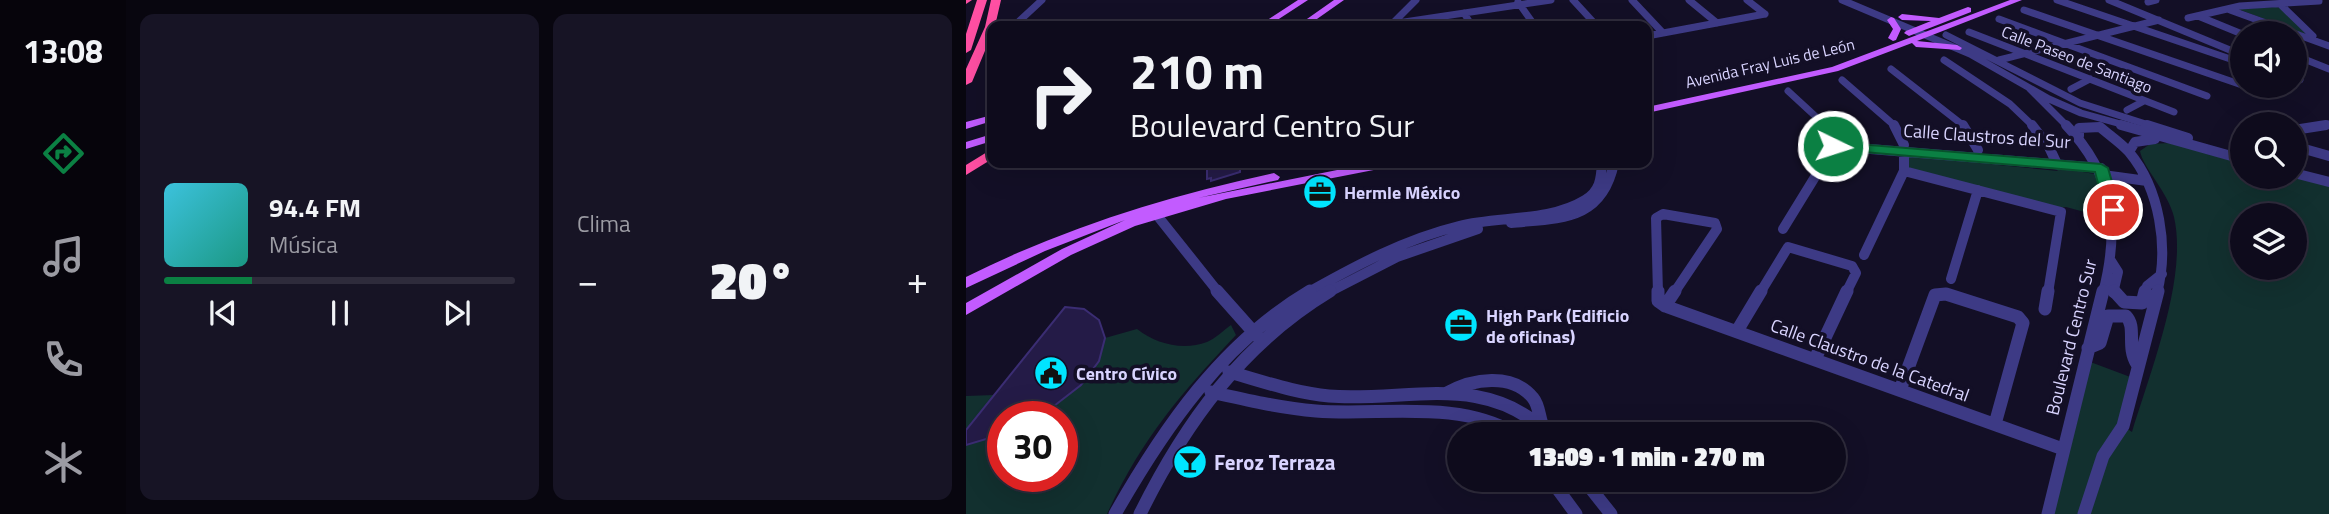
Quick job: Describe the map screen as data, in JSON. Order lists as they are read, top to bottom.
{
  "streets": {
    "main road": ["Avenida Fray Luis de León"],
    "street": [
      "Calle Paseo de Santiago",
      "Calle Claustros del Sur",
      "Boulevard Centro Sur",
      "Calle Claustro de la Catedral"
    ]
  },
  "crossings": [
    ["Calle Claustros del Sur", "Boulevard Centro Sur"],
    ["Boulevard Centro Sur", "Calle Claustro de la Catedral"]
  ],
  "places": {
    "office": ["Hermle México", "High Park (Edificio de oficinas)"],
    "public building": ["Centro Cívico"],
    "bar": ["Feroz Terraza"]
  },
  "page": {
    "tabs": "13:08",
    "tile": "Clima",
    "turn": ["210 m", "Boulevard Centro Sur"],
    "song": ["94.4 FM", "Música"],
    "heat": ["−", "20°", "+"],
    "limit": "30",
    "trip": "13:09 · 1 min · 270 m"
  }
}
